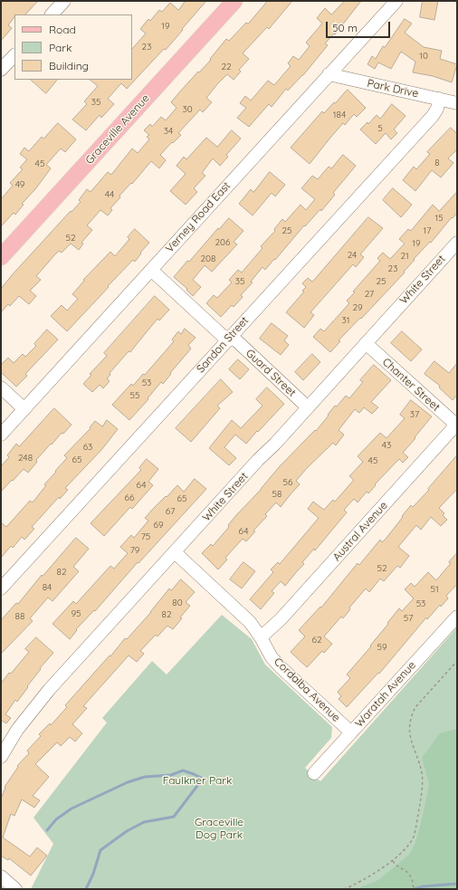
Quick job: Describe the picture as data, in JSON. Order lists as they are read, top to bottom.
{
  "streets": {
    "main road": ["Graceville Avenue"],
    "street": [
      "Park Drive",
      "Verney Road East",
      "White Street",
      "Sandon Street",
      "Guard Street",
      "Chanter Street",
      "Austral Avenue",
      "Cordalba Avenue",
      "Waratah Avenue"
    ]
  },
  "crossings": [
    ["Park Drive", "Verney Road East"],
    ["Park Drive", "Sandon Street"],
    ["Verney Road East", "Guard Street"],
    ["White Street", "Guard Street"],
    ["White Street", "Chanter Street"],
    ["White Street", "Cordalba Avenue"],
    ["Sandon Street", "Guard Street"],
    ["Chanter Street", "Austral Avenue"],
    ["Austral Avenue", "Cordalba Avenue"],
    ["Cordalba Avenue", "Waratah Avenue"]
  ],
  "parks": ["Faulkner Park", "Graceville Dog Park"],
  "house_numbers": [
    "19",
    "23",
    "10",
    "22",
    "35",
    "30",
    "184",
    "5",
    "34",
    "8",
    "45",
    "49",
    "44",
    "15",
    "25",
    "17",
    "52",
    "206",
    "19",
    "24",
    "21",
    "208",
    "23",
    "35",
    "25",
    "27",
    "29",
    "31",
    "53",
    "55",
    "37",
    "43",
    "63",
    "248",
    "65",
    "45",
    "56",
    "64",
    "58",
    "66",
    "65",
    "67",
    "69",
    "64",
    "75",
    "79",
    "52",
    "82",
    "84",
    "51",
    "80",
    "53",
    "95",
    "82",
    "88",
    "57",
    "62",
    "59"
  ],
  "legend": ["Road", "Park", "Building"],
  "scale_bar": "50 m"
}
